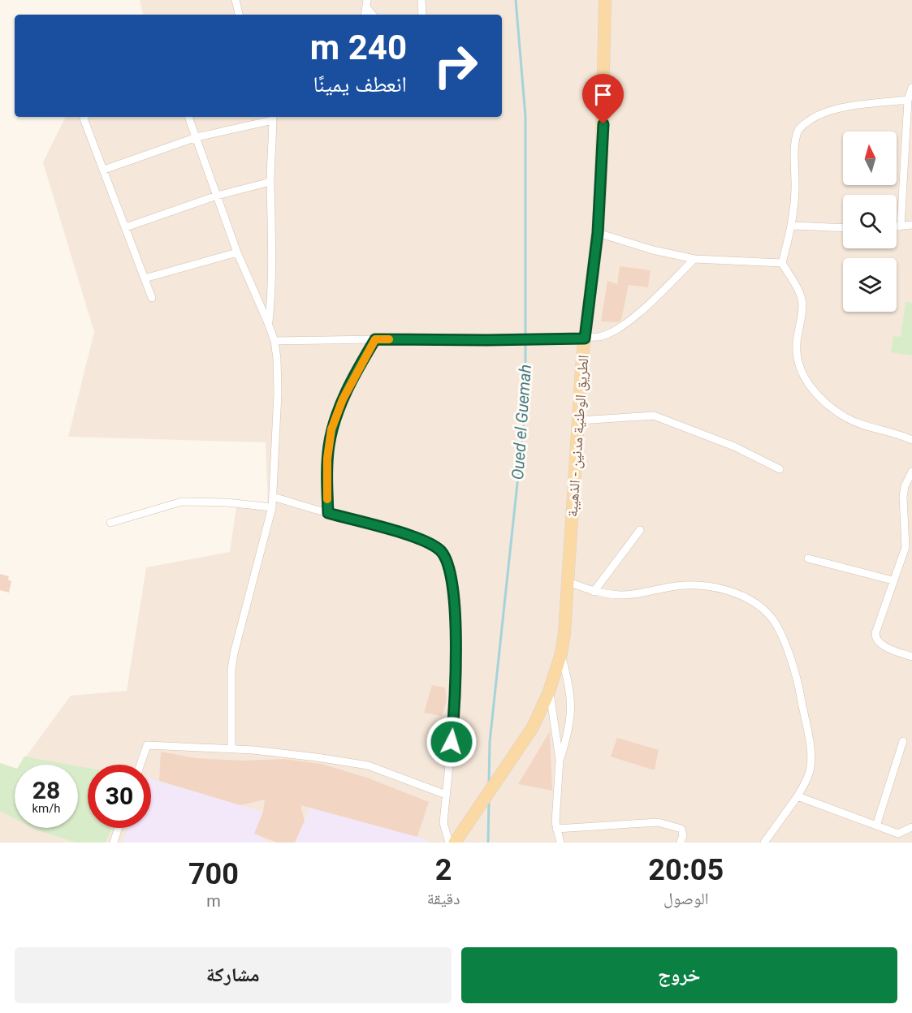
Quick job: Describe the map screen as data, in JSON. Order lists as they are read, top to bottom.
{
  "streets": {
    "main road": ["الطريق الوطنية مدنين - الذهيبة"]
  },
  "water": ["Oued el Guemah"],
  "north": "top",
  "page": {
    "turn": ["240 m", "انعطف يمينًا"],
    "speed": "28 km/h",
    "limit": "30",
    "eta": [
      "20:05",
      "الوصول",
      "2",
      "دقيقة",
      "700",
      "m"
    ],
    "buttons": ["خروج", "مشاركة"]
  }
}
